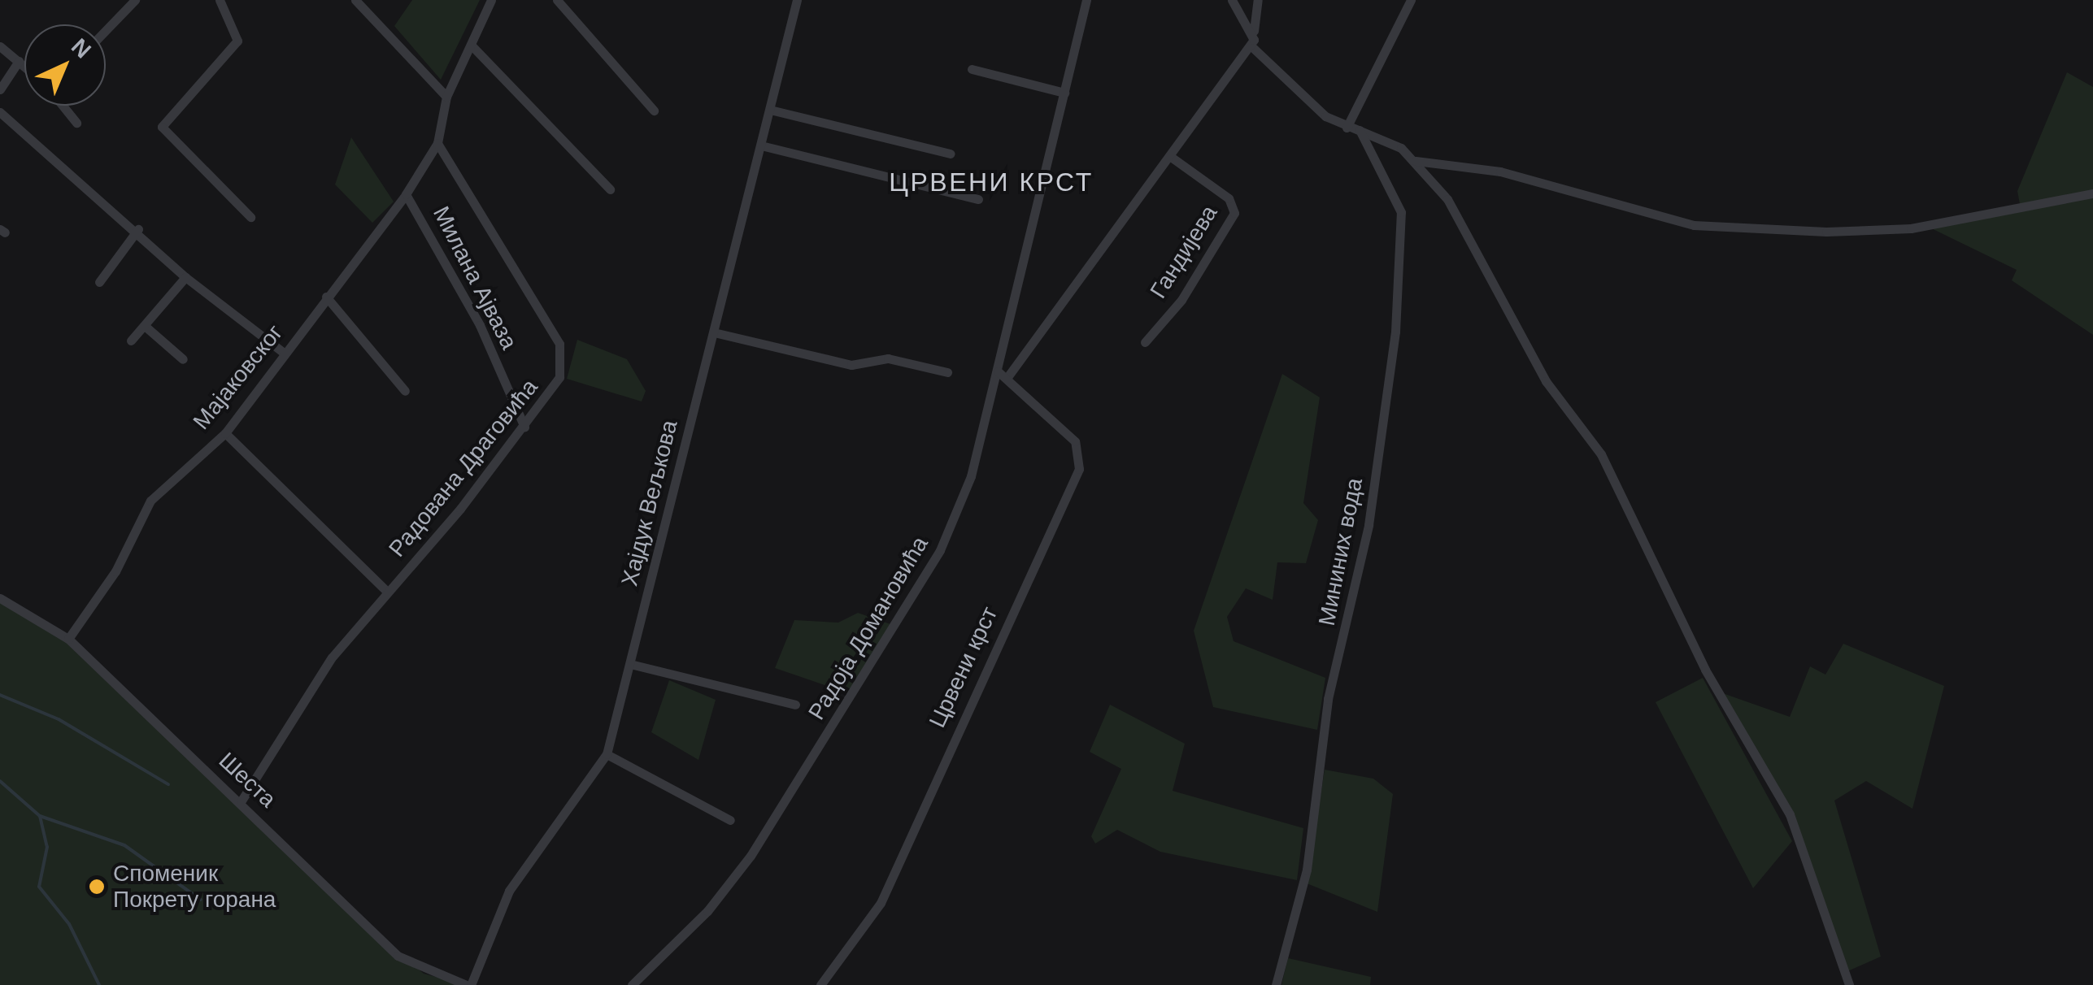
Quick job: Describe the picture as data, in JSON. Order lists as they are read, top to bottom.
{
  "streets": {
    "street": [
      "Гандијева",
      "Милана Ајваза",
      "Мајаковског",
      "Радована Драговића",
      "Хајдук Вељкова",
      "Мининих вода",
      "Радоја Домановића",
      "Црвени крст",
      "Шеста"
    ]
  },
  "crossings": [
    ["Милана Ајваза", "Мајаковског"],
    ["Милана Ајваза", "Радована Драговића"],
    ["Мајаковског", "Радована Драговића"],
    ["Мајаковског", "Шеста"],
    ["Радована Драговића", "Шеста"],
    ["Хајдук Вељкова", "Шеста"],
    ["Радоја Домановића", "Црвени крст"]
  ],
  "districts": ["ЦРВЕНИ КРСТ"],
  "places": ["Споменик Покрету горана"],
  "north": "top right"
}
